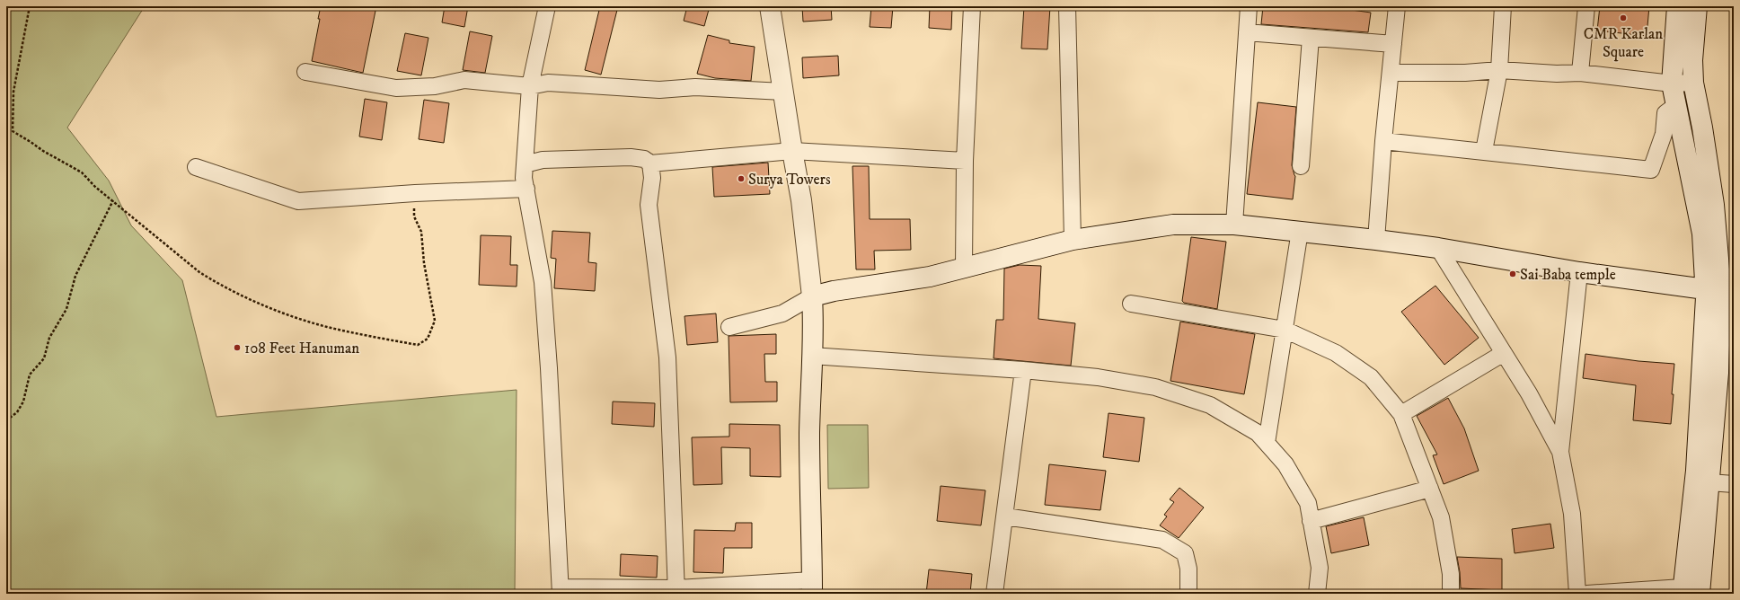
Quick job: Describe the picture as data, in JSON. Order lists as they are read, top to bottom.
{
  "places": [
    "CMR Karlan Square",
    "Surya Towers",
    "Sai Baba temple",
    "108 Feet Hanuman"
  ]
}
